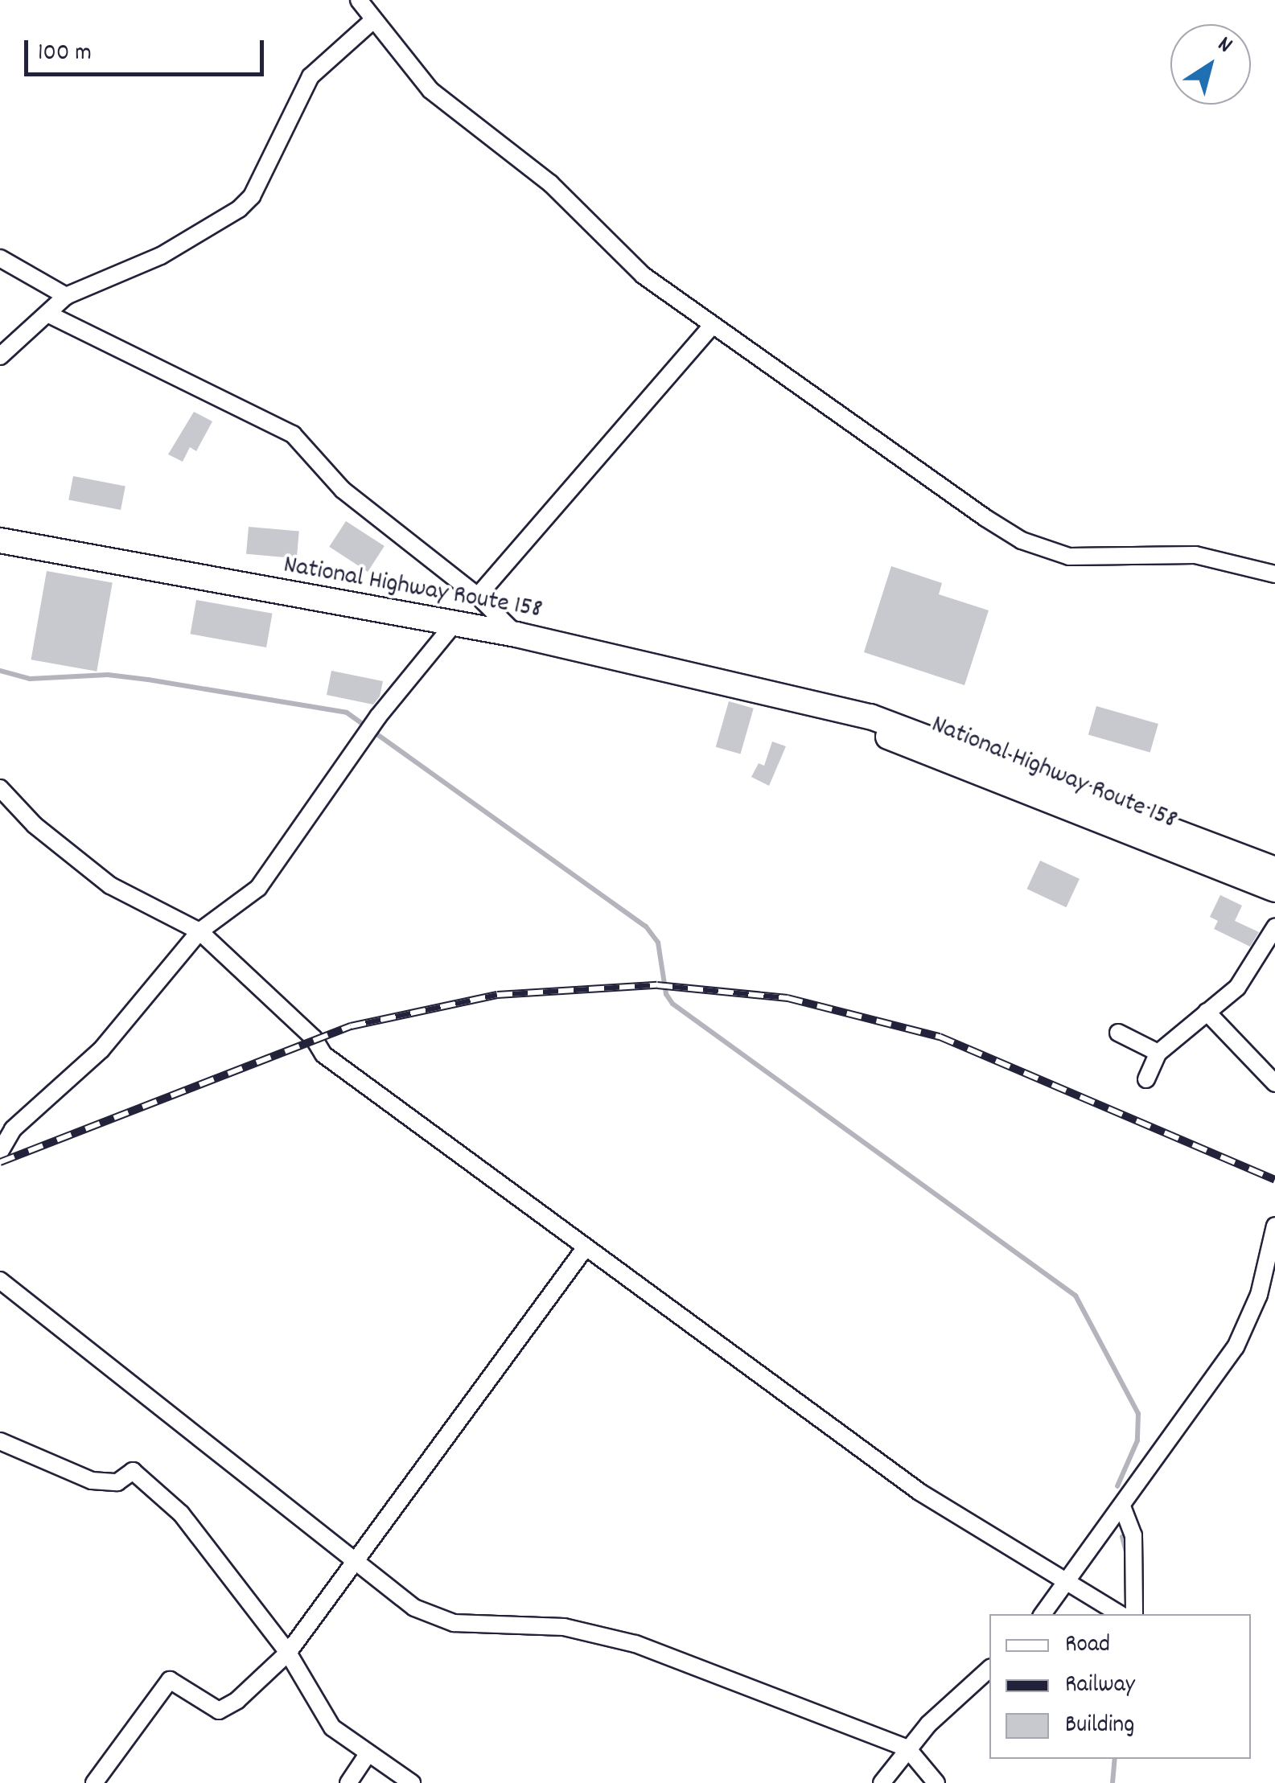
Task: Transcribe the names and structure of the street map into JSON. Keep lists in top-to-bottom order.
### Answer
{
  "streets": {
    "highway": ["National Highway Route 158"]
  },
  "legend": ["Road", "Railway", "Building"],
  "scale_bar": "100 m",
  "north": "top right"
}
